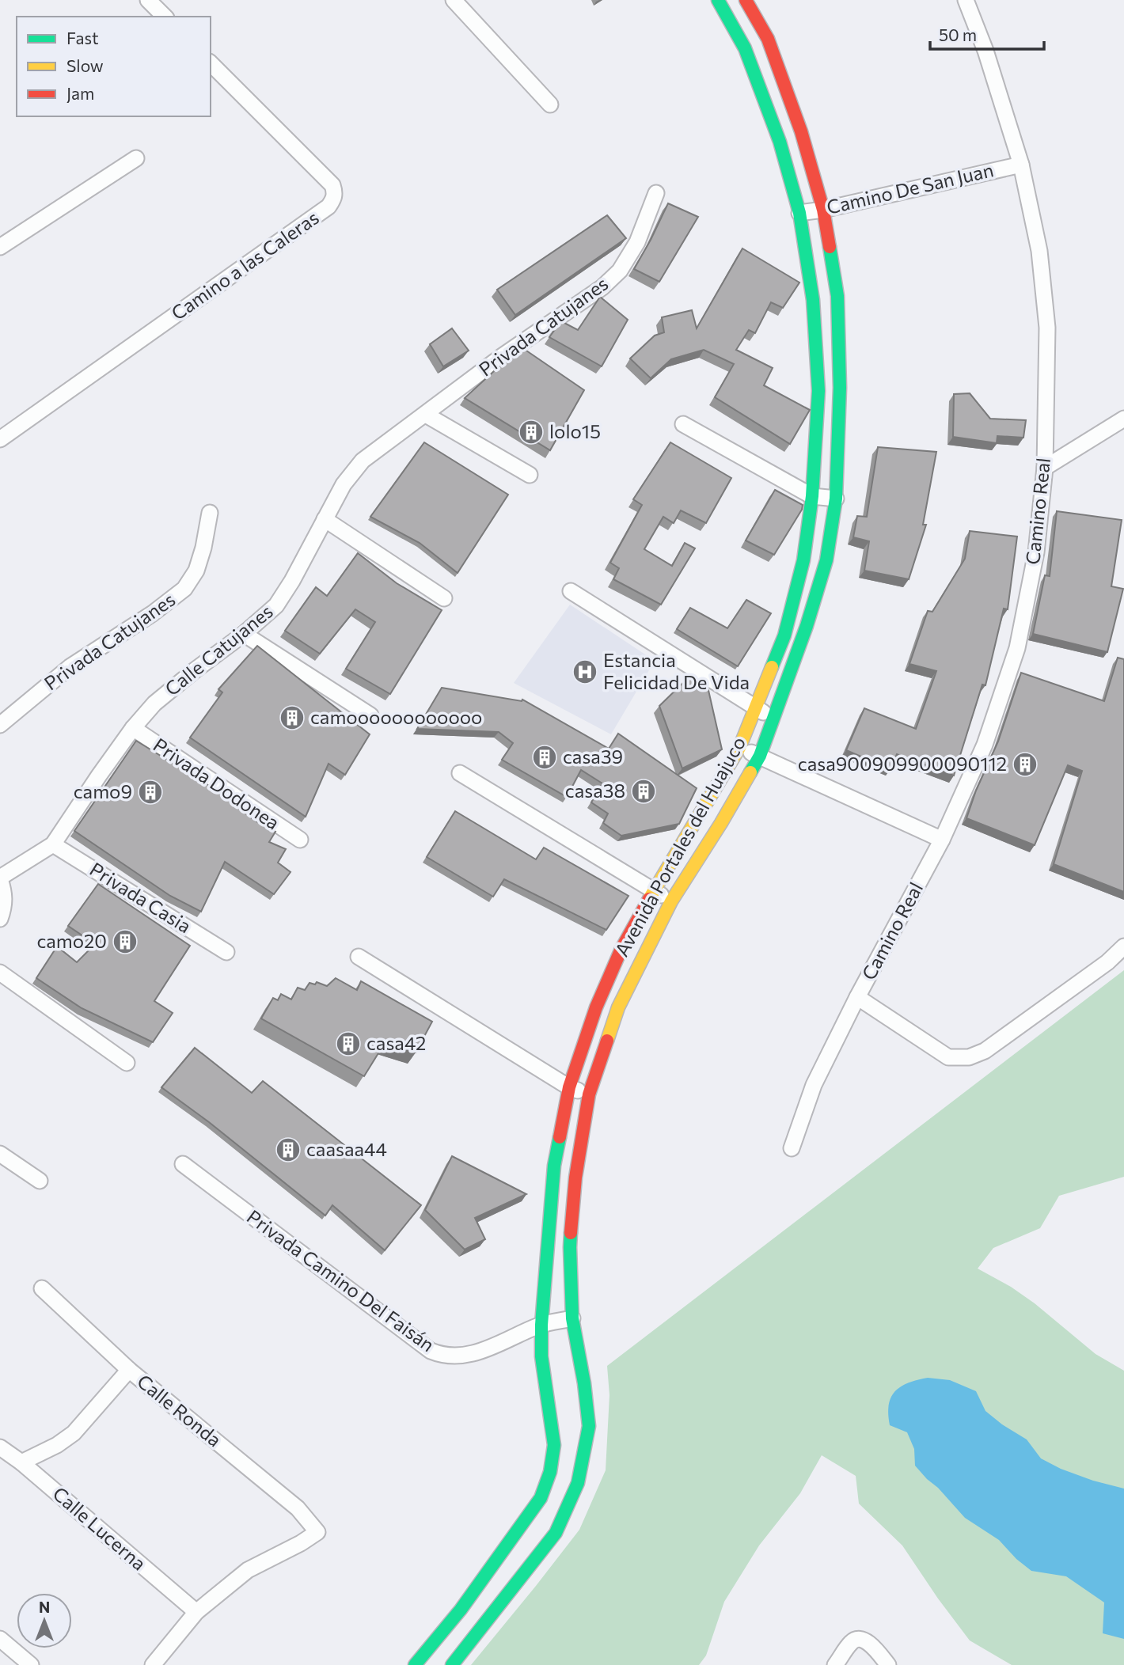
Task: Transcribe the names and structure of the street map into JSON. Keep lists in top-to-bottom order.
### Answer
{
  "streets": {
    "street": [
      "Camino De San Juan",
      "Camino a las Caleras",
      "Privada Catujanes",
      "Camino Real",
      "Calle Catujanes",
      "Privada Dodonea",
      "Avenida Portales del Huajuco",
      "Privada Casia",
      "Privada Camino Del Faisán",
      "Calle Ronda",
      "Calle Lucerna"
    ]
  },
  "crossings": [
    ["Camino De San Juan", "Camino Real"],
    ["Camino De San Juan", "Avenida Portales del Huajuco"],
    ["Privada Catujanes", "Calle Catujanes"],
    ["Calle Catujanes", "Privada Dodonea"],
    ["Calle Catujanes", "Privada Casia"],
    ["Avenida Portales del Huajuco", "Privada Camino Del Faisán"],
    ["Calle Ronda", "Calle Lucerna"]
  ],
  "places": {
    "building": [
      "lolo15",
      "camoooooooooooo",
      "casa39",
      "casa900909900090112",
      "casa38",
      "camo9",
      "camo20",
      "casa42",
      "caasaa44"
    ],
    "hospital": ["Estancia Felicidad De Vida"]
  },
  "legend": ["Fast", "Slow", "Jam"],
  "scale_bar": "50 m",
  "north": "top"
}
